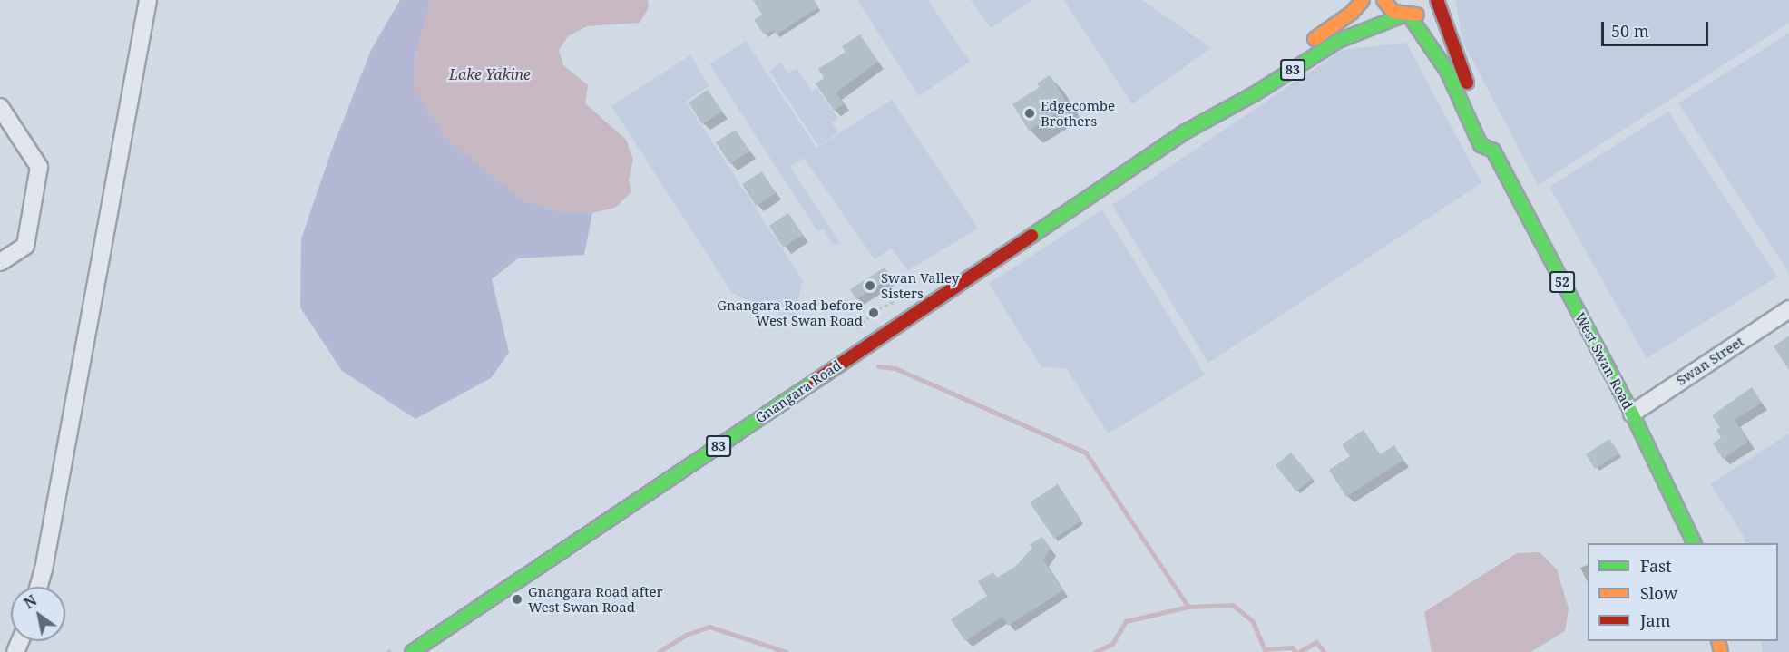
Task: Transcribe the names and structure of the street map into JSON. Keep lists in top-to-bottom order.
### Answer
{
  "streets": {
    "main road": [
      "83",
      "52",
      "West Swan Road",
      "Gnangara Road"
    ],
    "street": ["Swan Street"]
  },
  "crossings": [
    ["52", "West Swan Road"],
    ["52", "Gnangara Road"],
    ["West Swan Road", "Swan Street"],
    ["West Swan Road", "Gnangara Road"]
  ],
  "water": ["Lake Yakine"],
  "places": [
    "Edgecombe Brothers",
    "Swan Valley Sisters",
    "Gnangara Road before West Swan Road",
    "Gnangara Road after West Swan Road"
  ],
  "legend": ["Fast", "Slow", "Jam"],
  "scale_bar": "50 m",
  "north": "top left"
}
